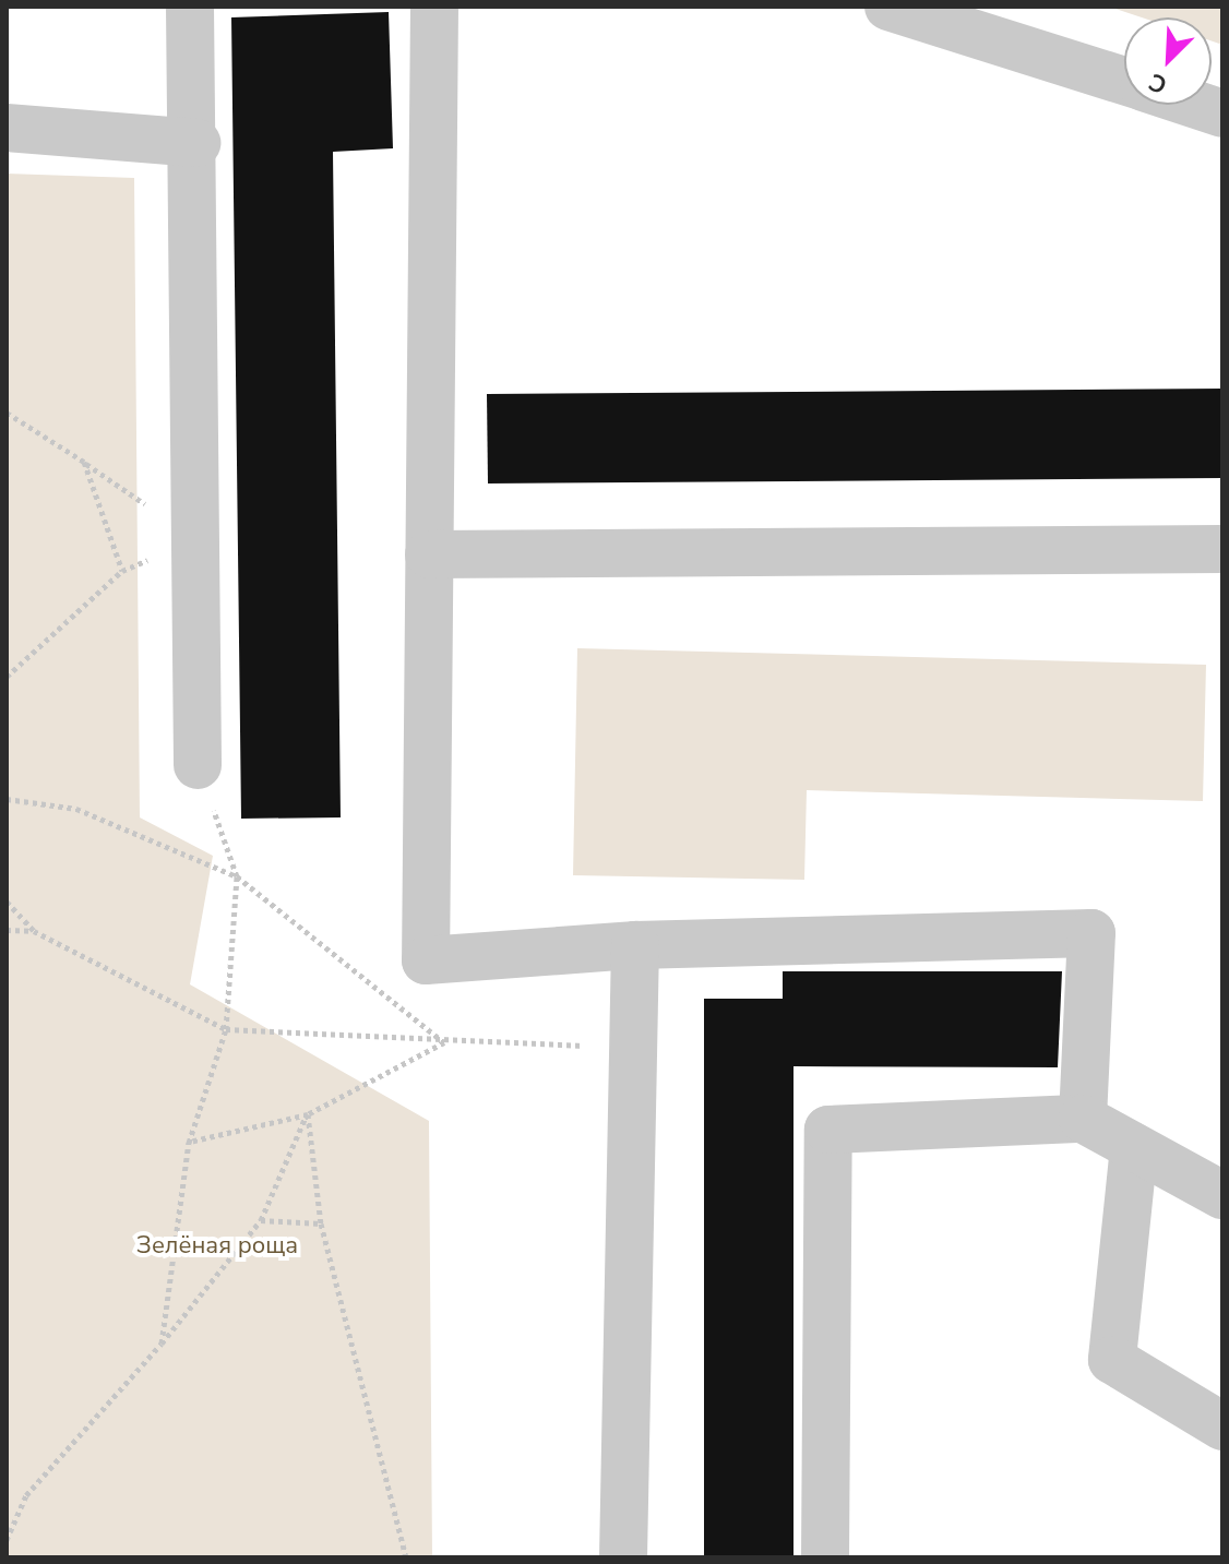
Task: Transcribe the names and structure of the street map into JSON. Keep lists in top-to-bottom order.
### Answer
{
  "parks": ["Зелёная роща"],
  "north": "bottom left"
}
